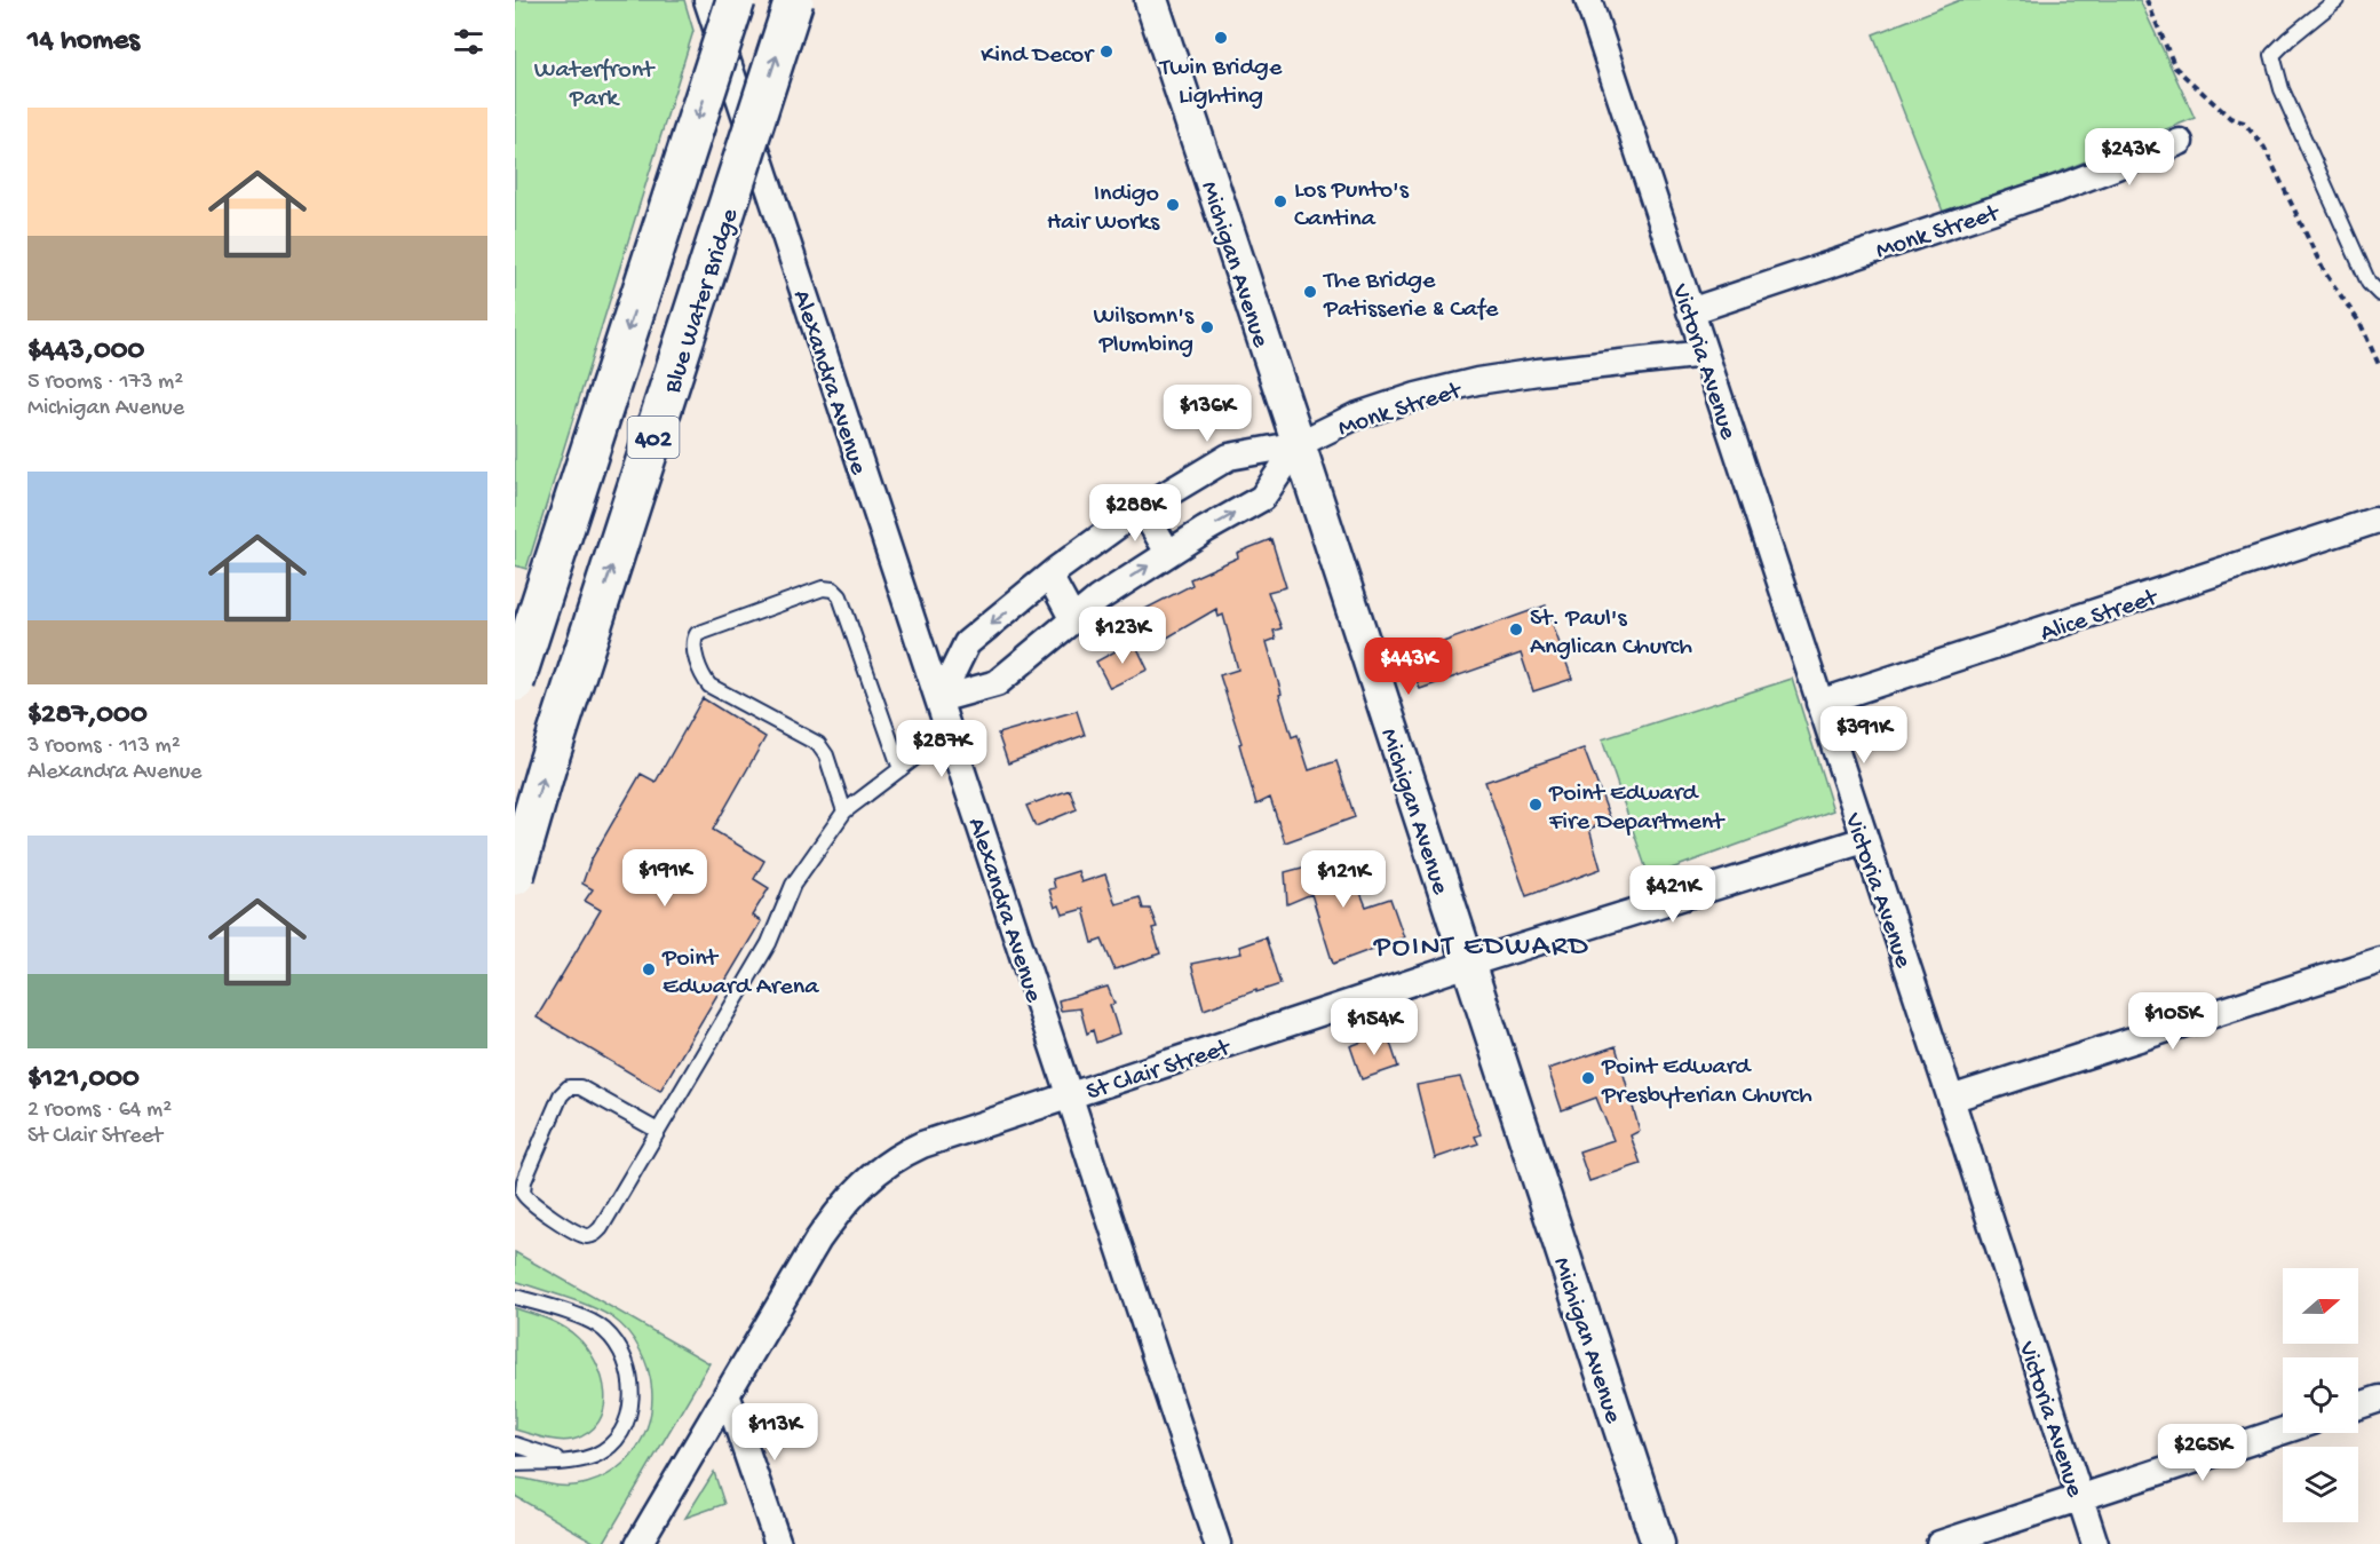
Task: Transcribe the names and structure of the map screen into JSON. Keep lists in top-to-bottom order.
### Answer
{
  "streets": {
    "highway": ["Blue Water Bridge", "402"],
    "street": [
      "Monk Street",
      "Michigan Avenue",
      "Victoria Avenue",
      "Alexandra Avenue",
      "Alice Street",
      "St Clair Street"
    ]
  },
  "crossings": [
    ["Monk Street", "Michigan Avenue"],
    ["Monk Street", "Victoria Avenue"],
    ["Monk Street", "Alexandra Avenue"],
    ["Michigan Avenue", "St Clair Street"],
    ["Victoria Avenue", "Alice Street"],
    ["Victoria Avenue", "St Clair Street"],
    ["Alexandra Avenue", "St Clair Street"]
  ],
  "districts": ["POINT EDWARD"],
  "parks": ["Waterfront Park"],
  "places": [
    "Twin Bridge Lighting",
    "Kind Decor",
    "Los Punto's Cantina",
    "Indigo Hair Works",
    "The Bridge Patisserie & Cafe",
    "Wilsomn's Plumbing",
    "St. Paul's Anglican Church",
    "Point Edward Fire Department",
    "Point Edward Arena",
    "Point Edward Presbyterian Church"
  ],
  "north": "right",
  "page": {
    "heading": "14 homes",
    "list": [
      {
        "name": "$443,000",
        "note": "5 rooms · 173 m² · Michigan Avenue"
      },
      {
        "name": "$287,000",
        "note": "3 rooms · 113 m² · Alexandra Avenue"
      },
      {
        "name": "$121,000",
        "note": "2 rooms · 64 m² · St Clair Street"
      }
    ],
    "price": [
      "$243K",
      "$136K",
      "$288K",
      "$123K",
      "$443K",
      "$391K",
      "$287K",
      "$191K",
      "$121K",
      "$421K",
      "$105K",
      "$154K",
      "$113K",
      "$265K"
    ]
  }
}
